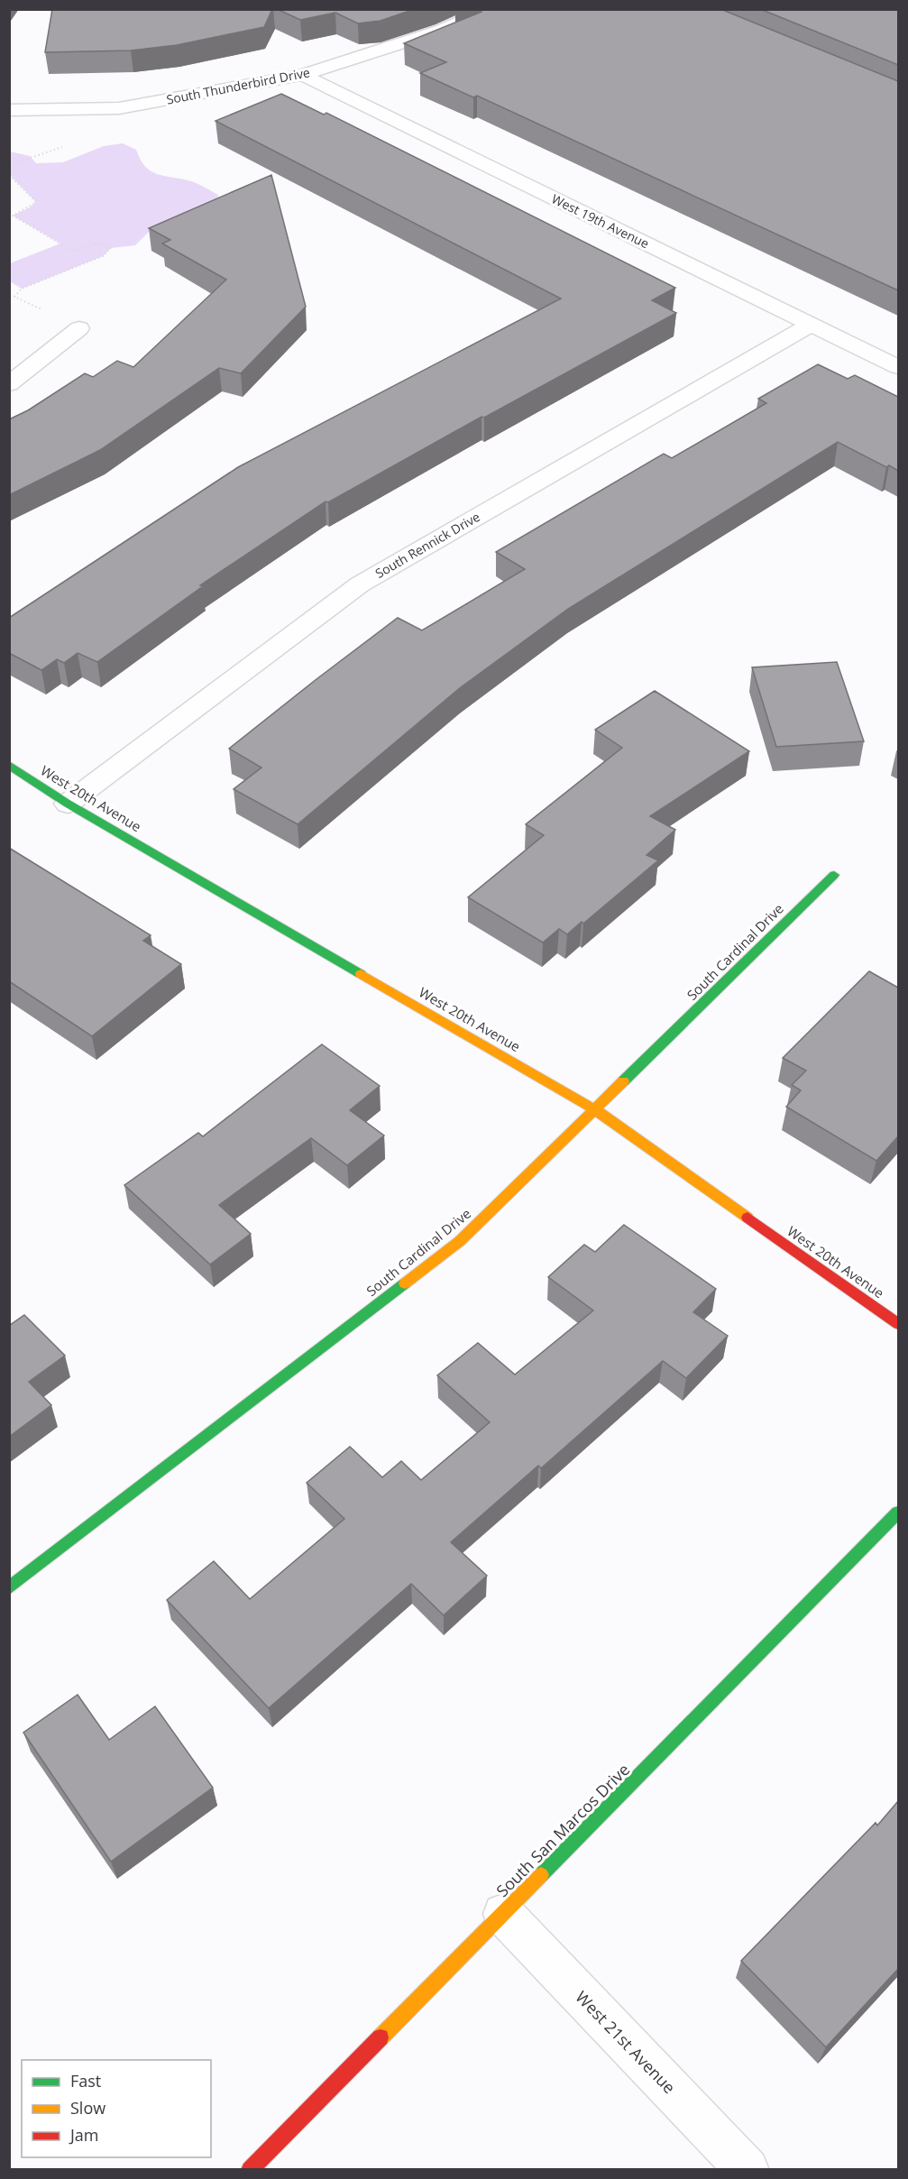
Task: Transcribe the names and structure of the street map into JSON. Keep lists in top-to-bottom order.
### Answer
{
  "streets": {
    "street": [
      "South Thunderbird Drive",
      "West 19th Avenue",
      "South Rennick Drive",
      "West 20th Avenue",
      "South Cardinal Drive",
      "South San Marcos Drive",
      "West 21st Avenue"
    ]
  },
  "crossings": [
    ["South Thunderbird Drive", "West 19th Avenue"],
    ["West 19th Avenue", "South Rennick Drive"],
    ["South Rennick Drive", "West 20th Avenue"],
    ["West 20th Avenue", "South Cardinal Drive"],
    ["South San Marcos Drive", "West 21st Avenue"]
  ],
  "legend": ["Fast", "Slow", "Jam"]
}
